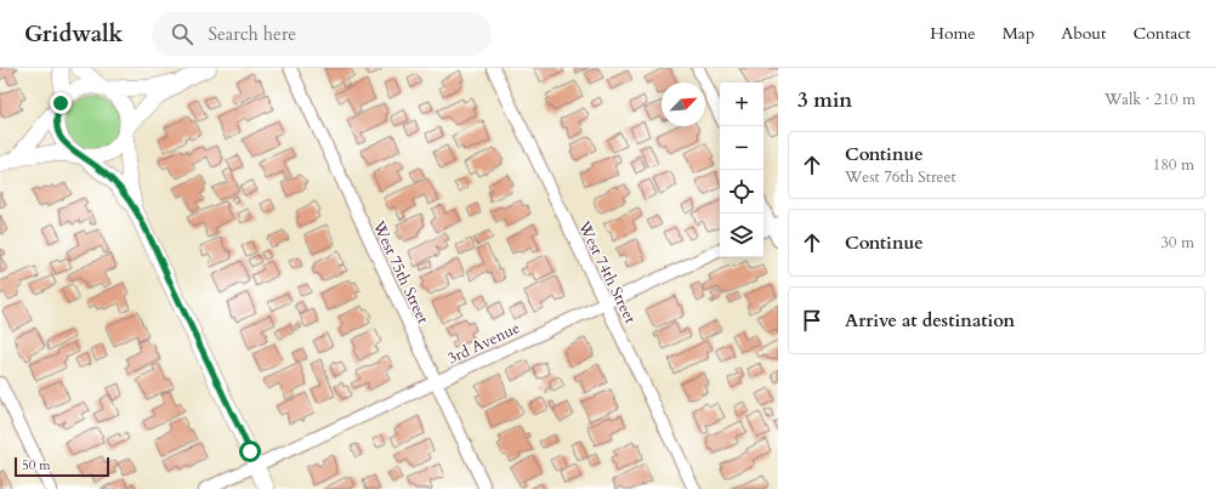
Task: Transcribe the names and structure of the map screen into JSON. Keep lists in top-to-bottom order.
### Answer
{
  "streets": {
    "street": ["West 75th Street", "West 74th Street", "3rd Avenue"]
  },
  "crossings": [
    ["West 75th Street", "3rd Avenue"],
    ["West 74th Street", "3rd Avenue"]
  ],
  "scale_bar": "50 m",
  "north": "top right",
  "page": {
    "header": "Gridwalk",
    "search": "Search here",
    "nav": [
      "Home",
      "Map",
      "About",
      "Contact"
    ],
    "heading": ["3 min", "Walk · 210 m"],
    "map_buttons": ["+", "−"],
    "list": [
      ["Continue", "West 76th Street", "180 m"],
      ["Continue", "30 m"],
      "Arrive at destination"
    ],
    "scale": "50 m"
  }
}
